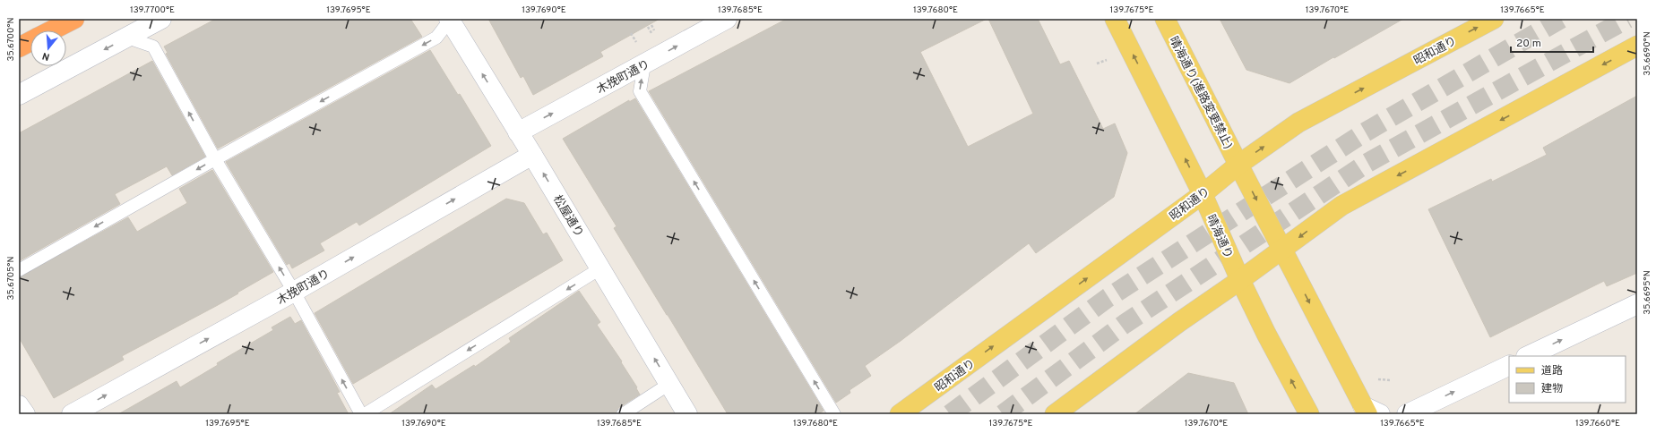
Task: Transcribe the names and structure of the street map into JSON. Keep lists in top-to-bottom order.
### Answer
{
  "streets": {
    "main road": ["昭和通り", "晴海通り(進路変更禁止)", "晴海通り"],
    "street": ["木挽町通り", "松屋通り"]
  },
  "crossings": [
    ["昭和通り", "晴海通り(進路変更禁止)"],
    ["昭和通り", "晴海通り"],
    ["木挽町通り", "松屋通り"]
  ],
  "one_way": ["木挽町通り", "松屋通り"],
  "legend": ["道路", "建物"],
  "scale_bar": "20 m",
  "north": "bottom",
  "coordinates": [
    "139.7700°E",
    "139.7695°E",
    "139.7690°E",
    "139.7685°E",
    "139.7680°E",
    "139.7675°E",
    "139.7670°E",
    "139.7665°E",
    "35.6700°N",
    "35.6690°N",
    "35.6705°N",
    "35.6695°N",
    "139.7660°E"
  ]
}
